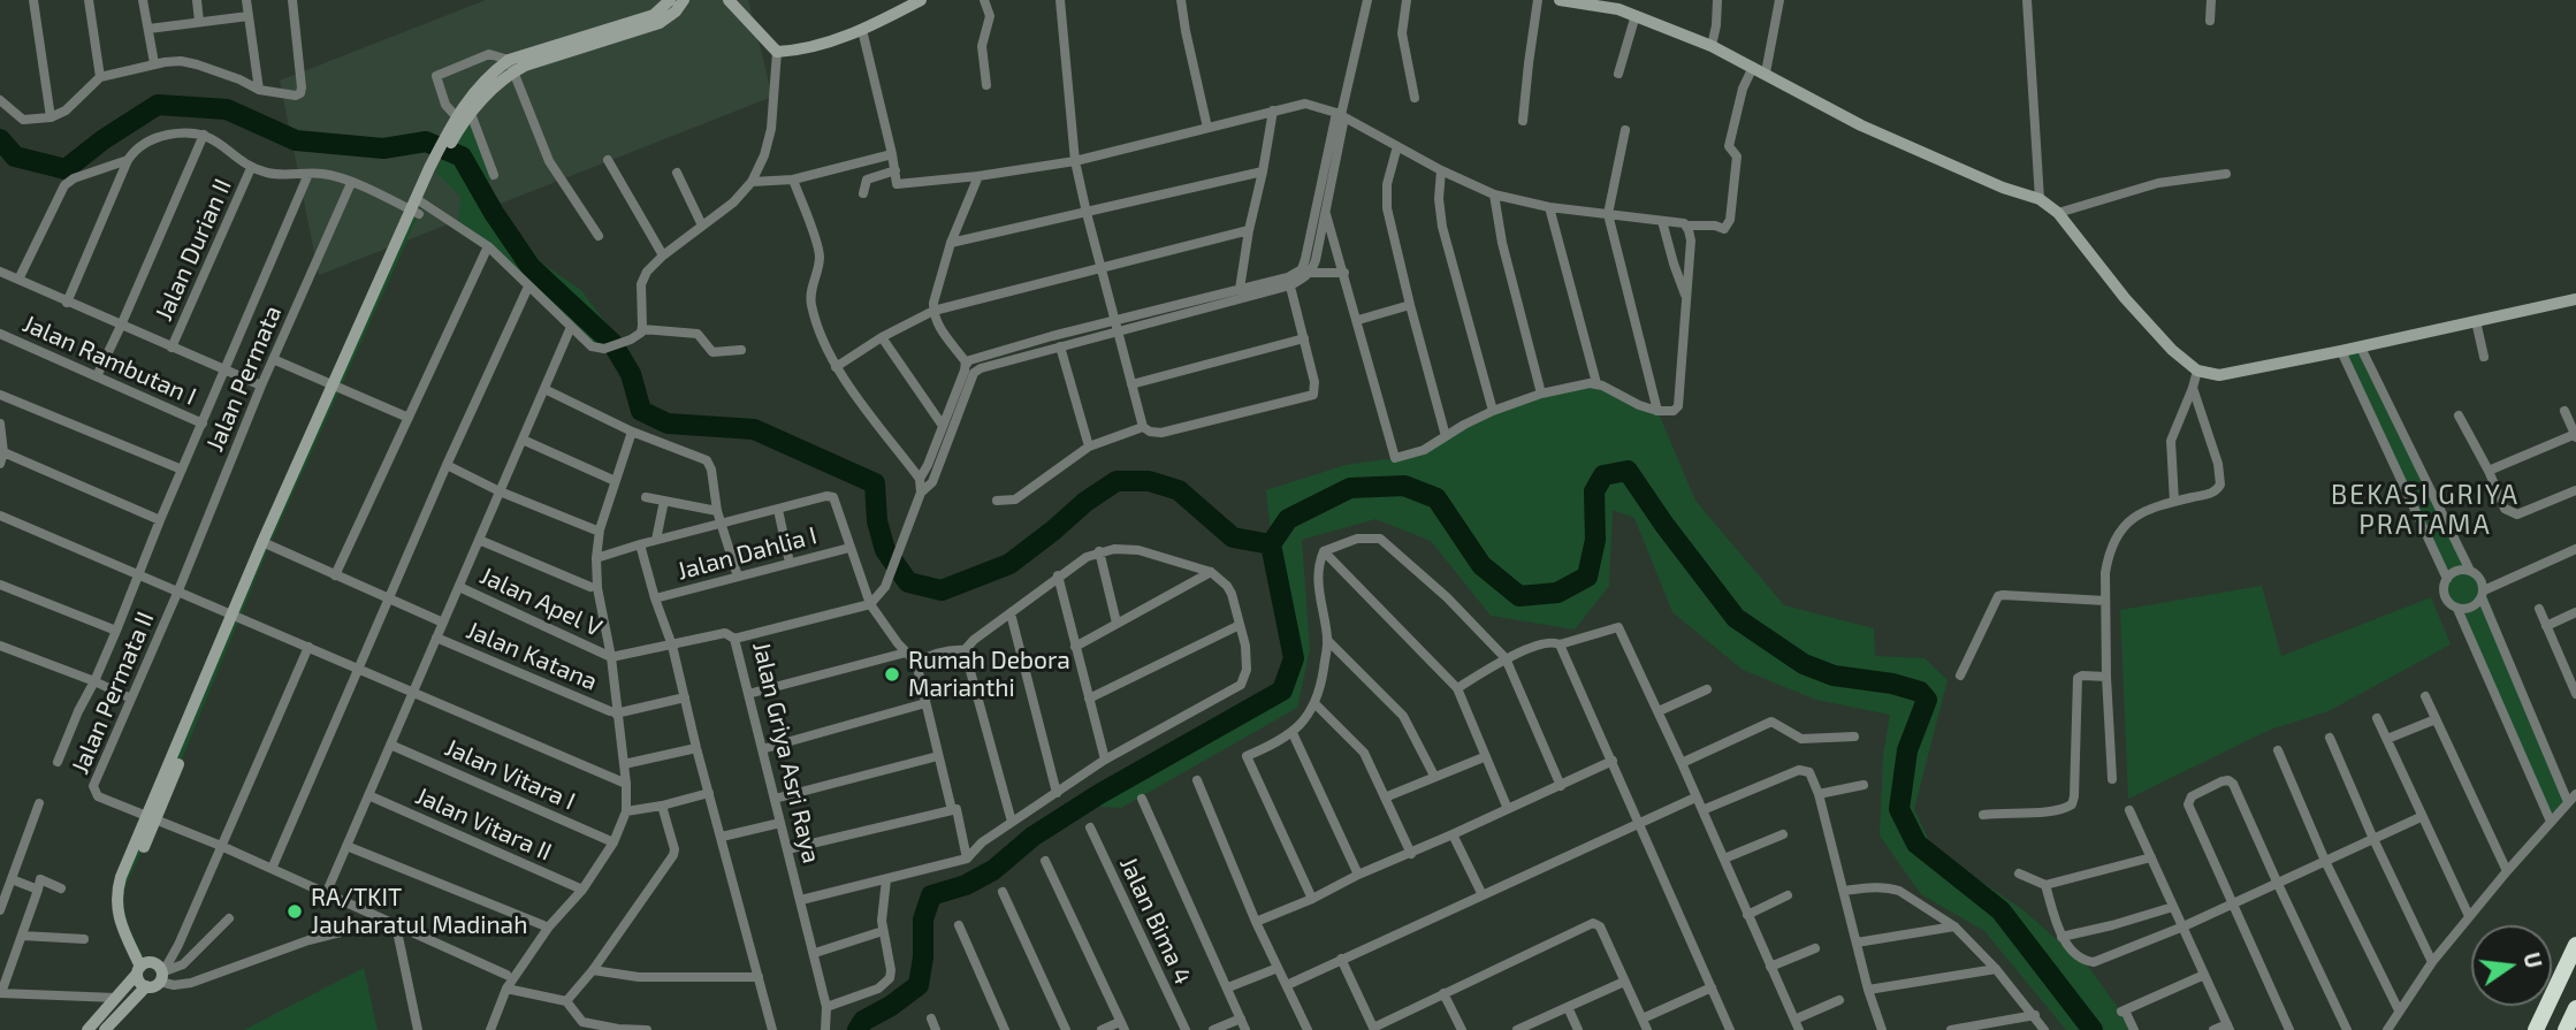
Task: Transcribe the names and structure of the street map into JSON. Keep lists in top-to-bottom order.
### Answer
{
  "streets": {
    "street": [
      "Jalan Durian II",
      "Jalan Rambutan I",
      "Jalan Permata",
      "Jalan Dahlia I",
      "Jalan Apel V",
      "Jalan Katana",
      "Jalan Permata II",
      "Jalan Griya Asri Raya",
      "Jalan Vitara I",
      "Jalan Vitara II",
      "Jalan Bima 4"
    ]
  },
  "crossings": [
    ["Jalan Permata", "Jalan Permata II"]
  ],
  "districts": ["BEKASI GRIYA PRATAMA"],
  "places": ["Rumah Debora Marianthi", "RA/TKIT Jauharatul Madinah"],
  "north": "right"
}
